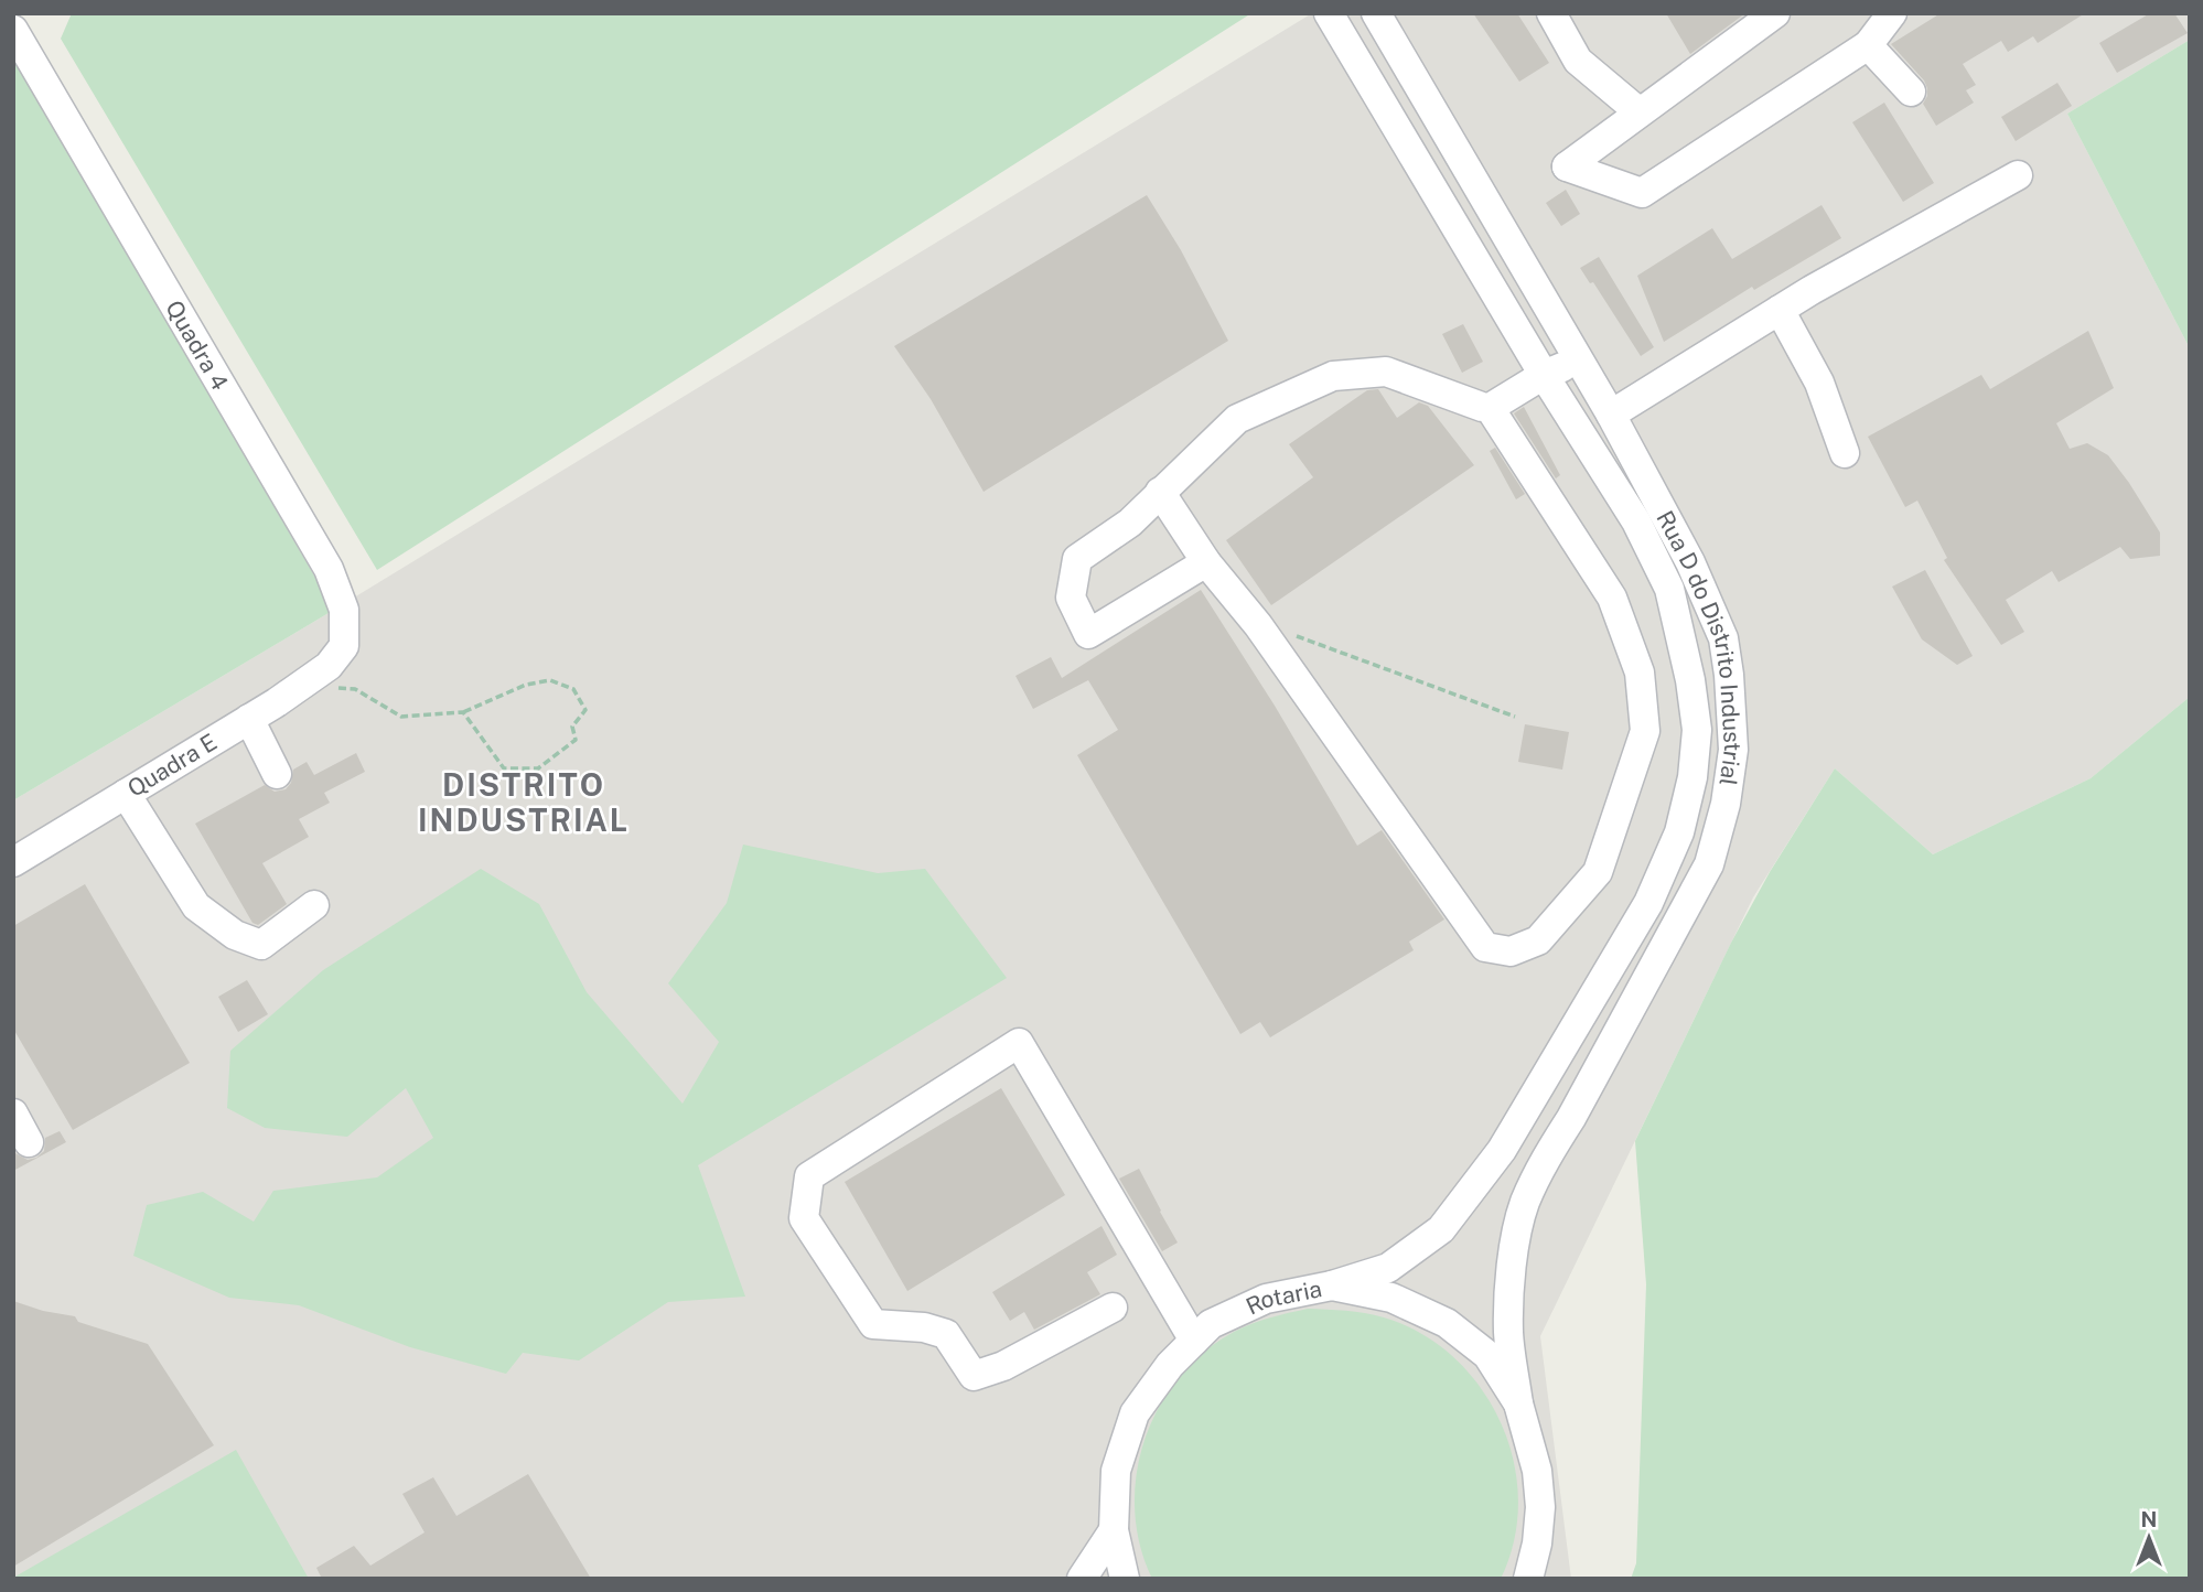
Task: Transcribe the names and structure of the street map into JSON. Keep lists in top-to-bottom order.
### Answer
{
  "streets": {
    "street": [
      "Quadra 4",
      "Rua D do Distrito Industrial",
      "Quadra E",
      "Rotaria"
    ]
  },
  "crossings": [
    ["Quadra 4", "Quadra E"],
    ["Rua D do Distrito Industrial", "Rotaria"]
  ],
  "districts": ["DISTRITO INDUSTRIAL"],
  "north": "top"
}
